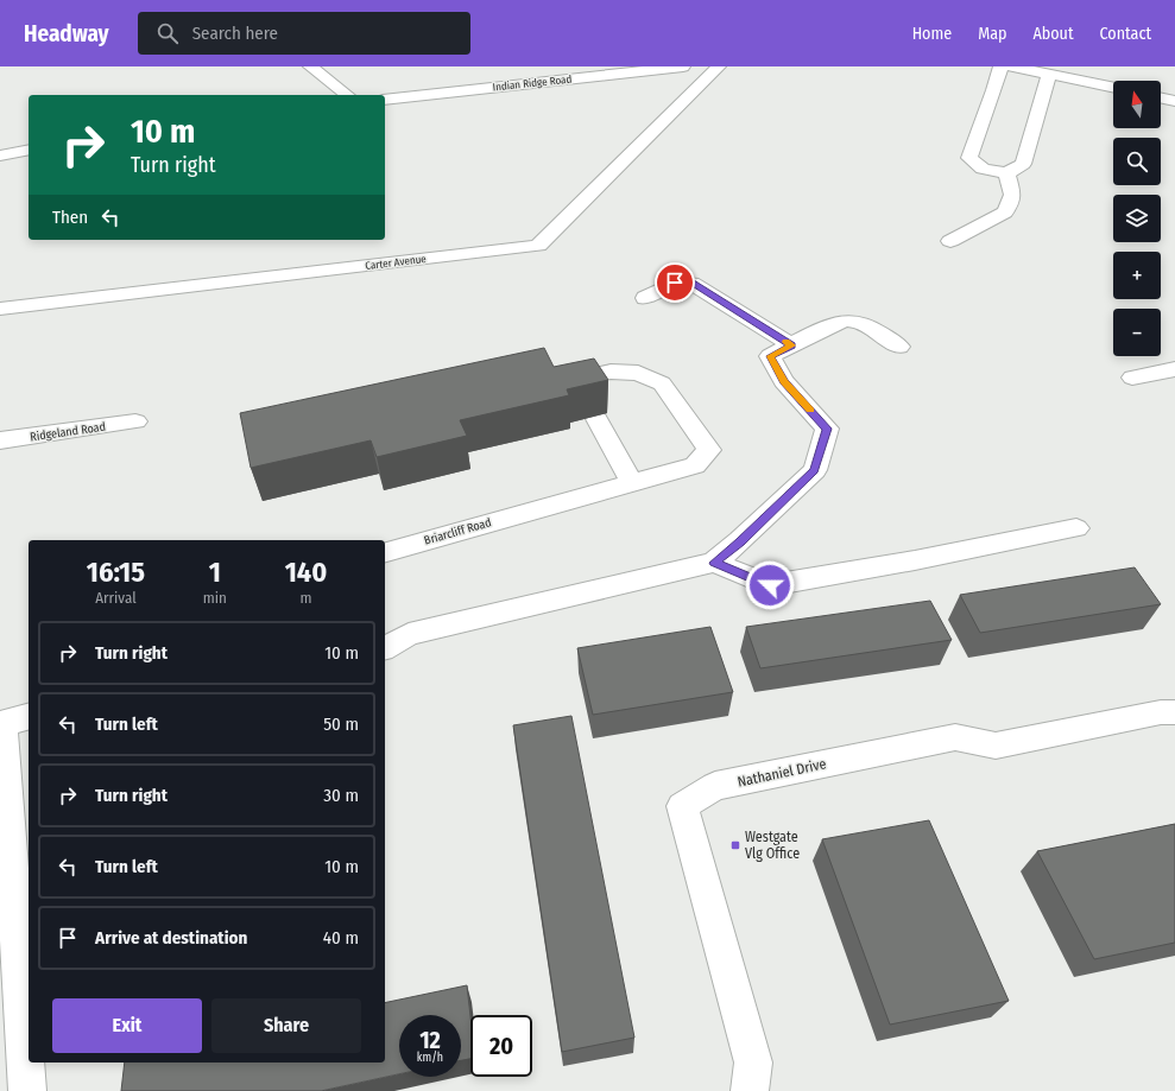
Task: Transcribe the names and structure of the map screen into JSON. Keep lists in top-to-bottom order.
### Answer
{
  "streets": {
    "street": [
      "Indian Ridge Road",
      "Carter Avenue",
      "Ridgeland Road",
      "Briarcliff Road",
      "Nathaniel Drive"
    ]
  },
  "places": {
    "transit": ["Westgate Vlg Office"]
  },
  "north": "top",
  "page": {
    "header": "Headway",
    "search": "Search here",
    "nav": [
      "Home",
      "Map",
      "About",
      "Contact"
    ],
    "map_buttons": ["+", "−"],
    "turn": ["10 m", "Turn right"],
    "then": "Then",
    "eta": [
      "16:15",
      "Arrival",
      "1",
      "min",
      "140",
      "m"
    ],
    "list": [
      {
        "name": "Turn right",
        "value": "10 m"
      },
      {
        "name": "Turn left",
        "value": "50 m"
      },
      {
        "name": "Turn right",
        "value": "30 m"
      },
      {
        "name": "Turn left",
        "value": "10 m"
      },
      {
        "name": "Arrive at destination",
        "value": "40 m"
      }
    ],
    "buttons": ["Exit", "Share"],
    "speed": "12 km/h",
    "limit": "20"
  }
}
